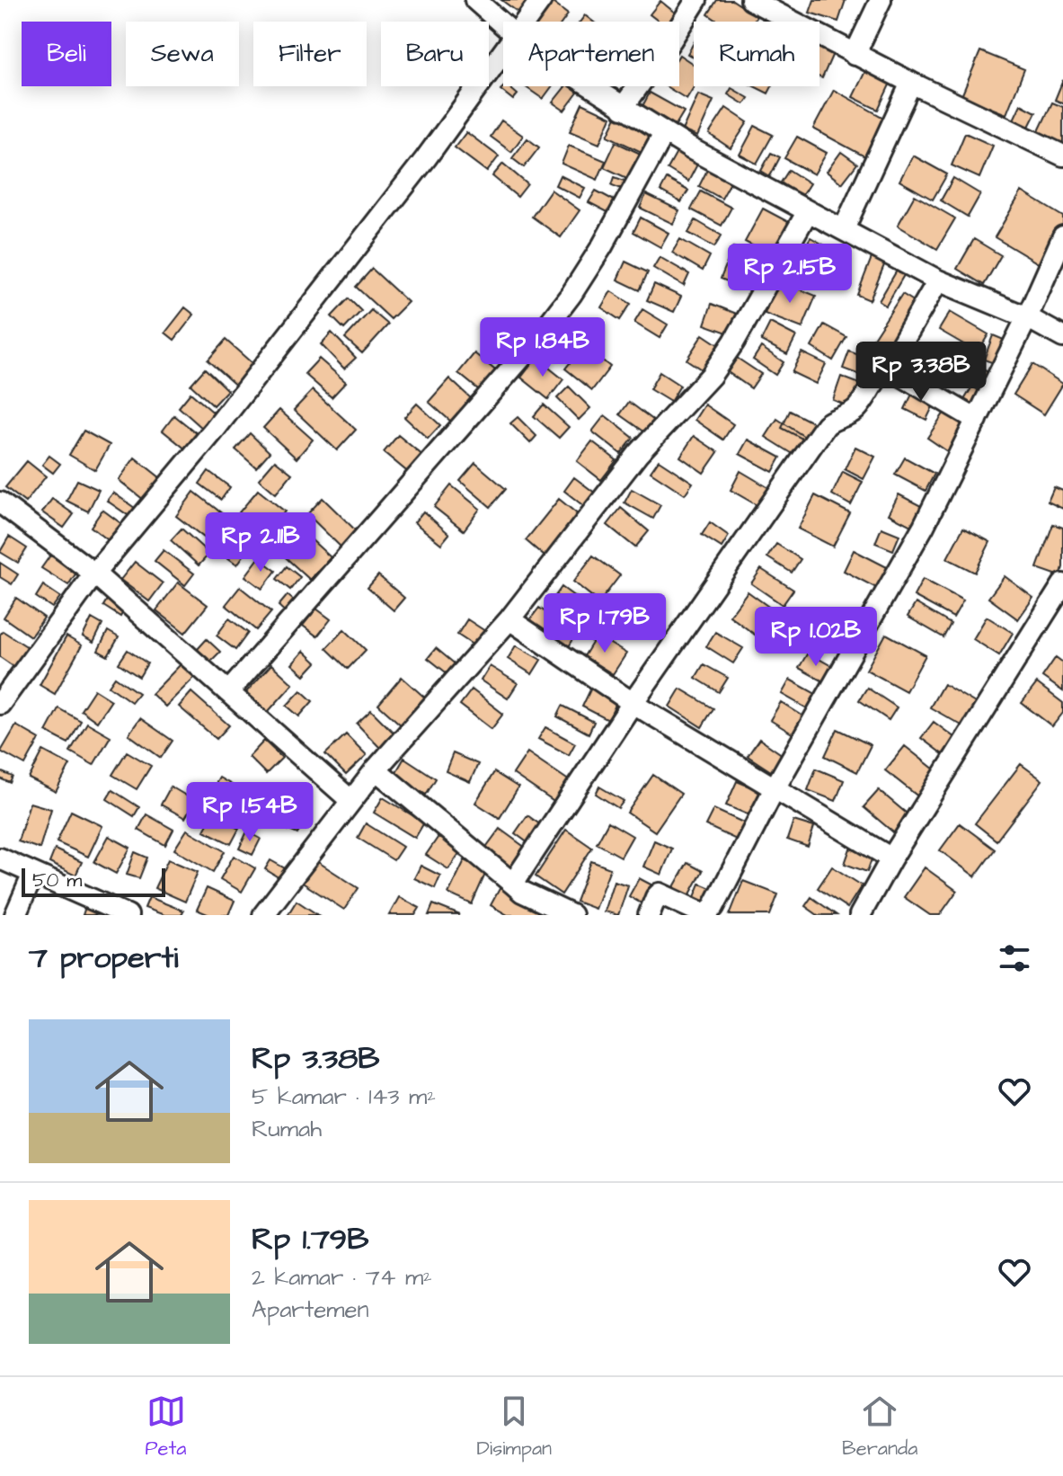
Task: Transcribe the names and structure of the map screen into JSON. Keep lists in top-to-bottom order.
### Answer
{
  "scale_bar": "50 m",
  "page": {
    "chip": [
      "Beli",
      "Sewa",
      "Filter",
      "Baru",
      "Apartemen",
      "Rumah"
    ],
    "price": [
      "Rp 2.15B",
      "Rp 1.84B",
      "Rp 3.38B",
      "Rp 2.11B",
      "Rp 1.79B",
      "Rp 1.02B",
      "Rp 1.54B"
    ],
    "scale": "50 m",
    "heading": "7 properti",
    "list": [
      {
        "name": "Rp 3.38B",
        "note": "5 kamar · 143 m² · Rumah"
      },
      {
        "name": "Rp 1.79B",
        "note": "2 kamar · 74 m² · Apartemen"
      }
    ],
    "tabs": ["Peta", "Disimpan", "Beranda"]
  }
}
